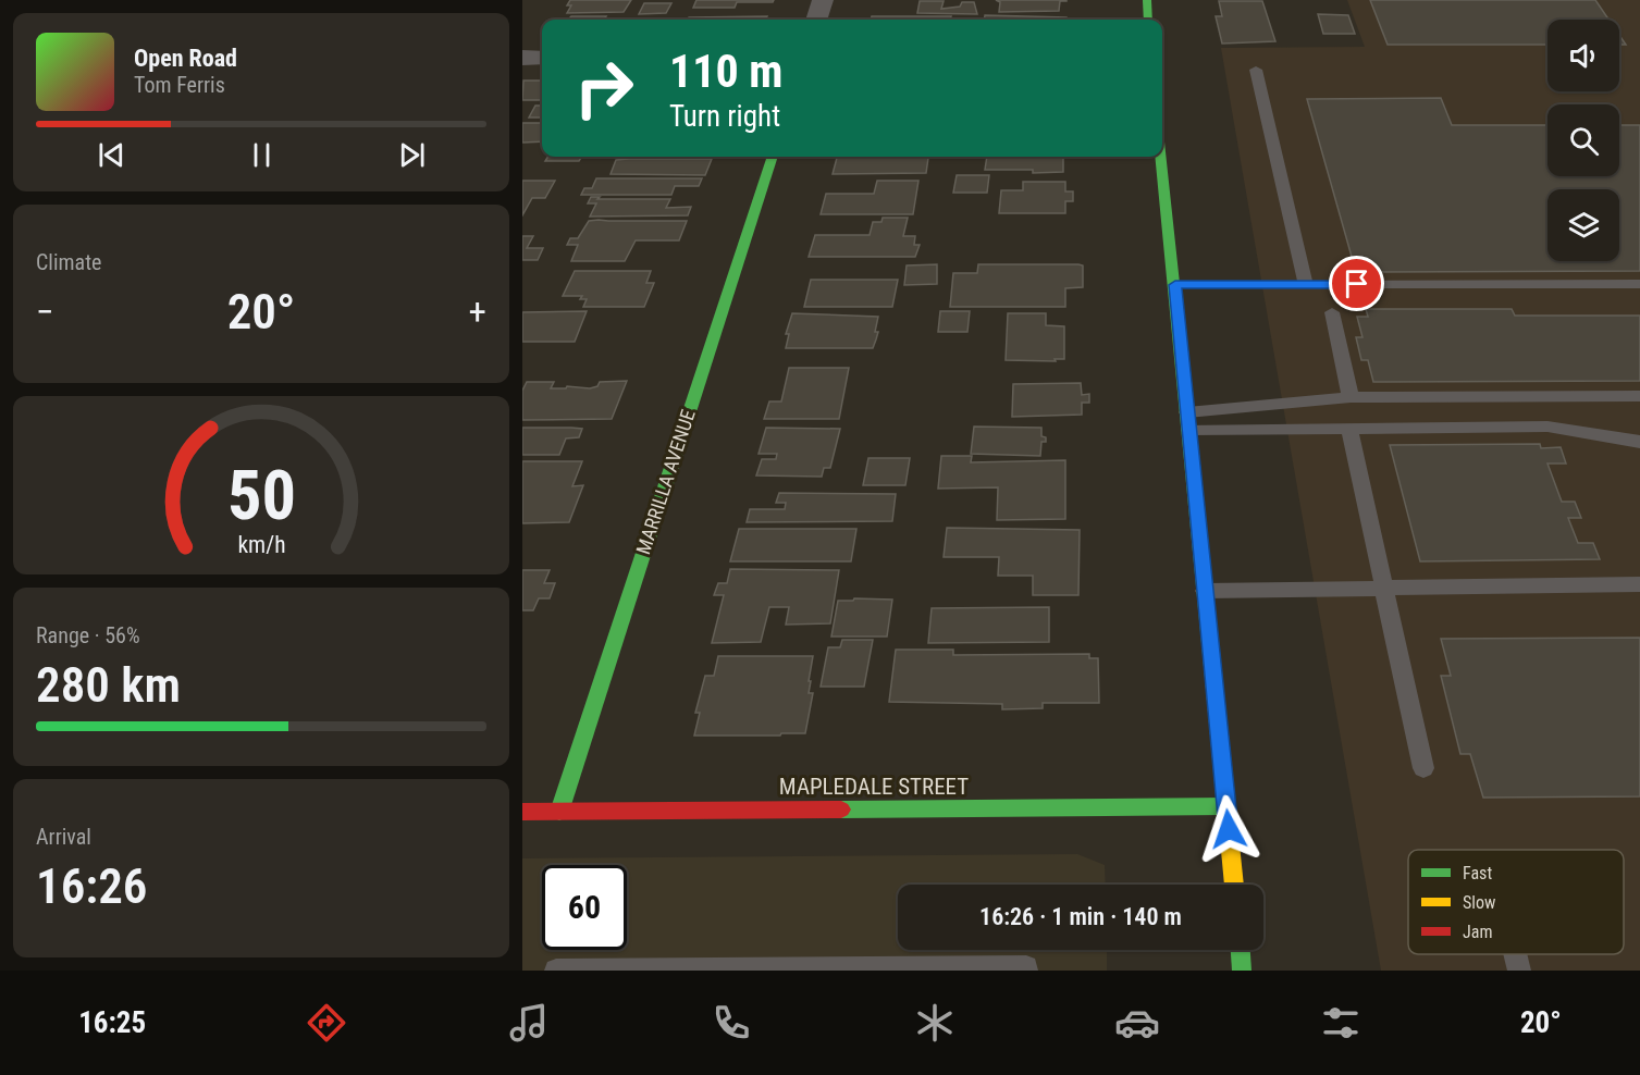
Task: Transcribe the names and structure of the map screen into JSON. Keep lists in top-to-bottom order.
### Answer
{
  "streets": {
    "street": ["MARRILLA AVENUE", "MAPLEDALE STREET"]
  },
  "crossings": [
    ["MARRILLA AVENUE", "MAPLEDALE STREET"]
  ],
  "legend": ["Fast", "Slow", "Jam"],
  "page": {
    "turn": ["110 m", "Turn right"],
    "song": ["Open Road", "Tom Ferris"],
    "tile": [
      "Climate",
      ["Range · 56%", "280 km"],
      ["Arrival", "16:26"]
    ],
    "heat": ["−", "20°", "+"],
    "limit": "60",
    "trip": "16:26 · 1 min · 140 m",
    "tabs": ["16:25", "20°"],
    "gauge": ["50", "km/h"]
  }
}
